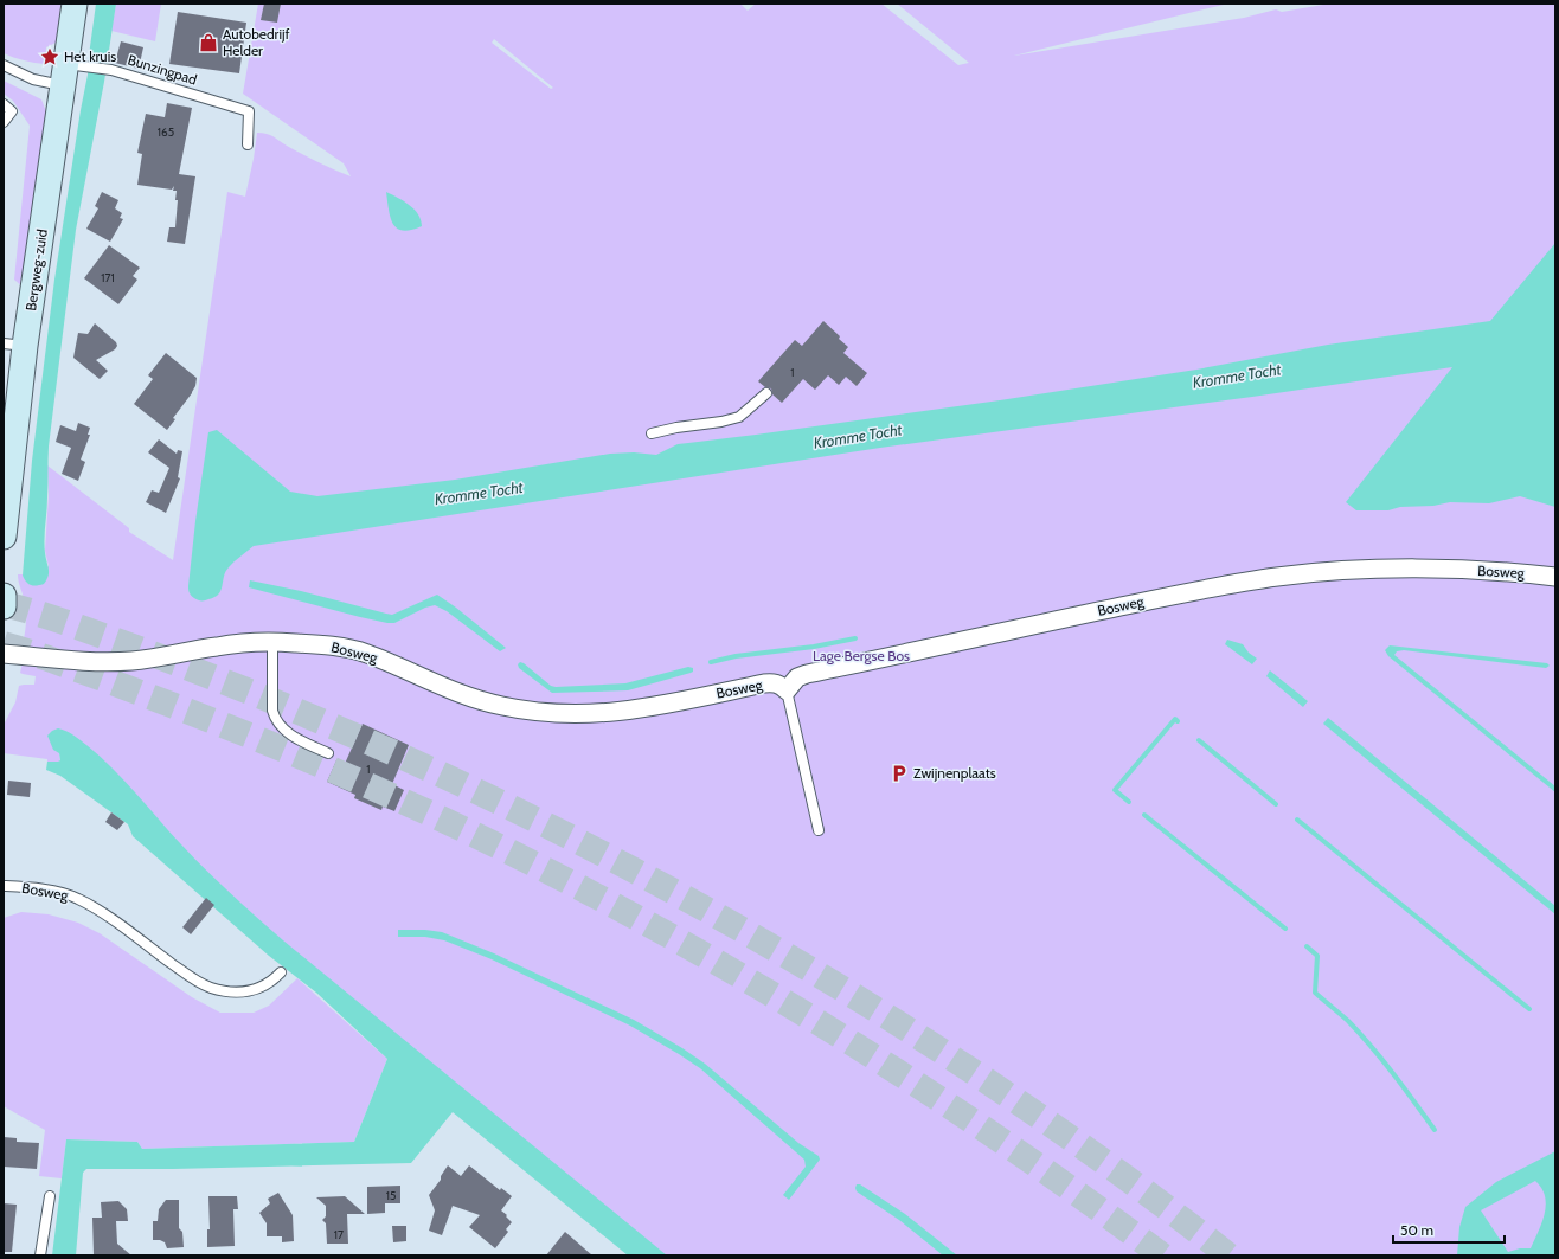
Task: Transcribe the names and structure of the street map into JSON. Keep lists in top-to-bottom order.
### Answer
{
  "streets": {
    "street": ["Bergweg-zuid", "Bosweg"],
    "lane": ["Bunzingpad"]
  },
  "crossings": [
    ["Bunzingpad", "Bergweg-zuid"]
  ],
  "water": ["Kromme Tocht"],
  "parks": ["Lage Bergse Bos"],
  "places": {
    "shop": ["Autobedrijf Helder"],
    "place": ["Het kruis"],
    "parking": ["Zwijnenplaats"]
  },
  "house_numbers": [
    "165",
    "171",
    "1",
    "1",
    "15",
    "17"
  ],
  "scale_bar": "50 m"
}
